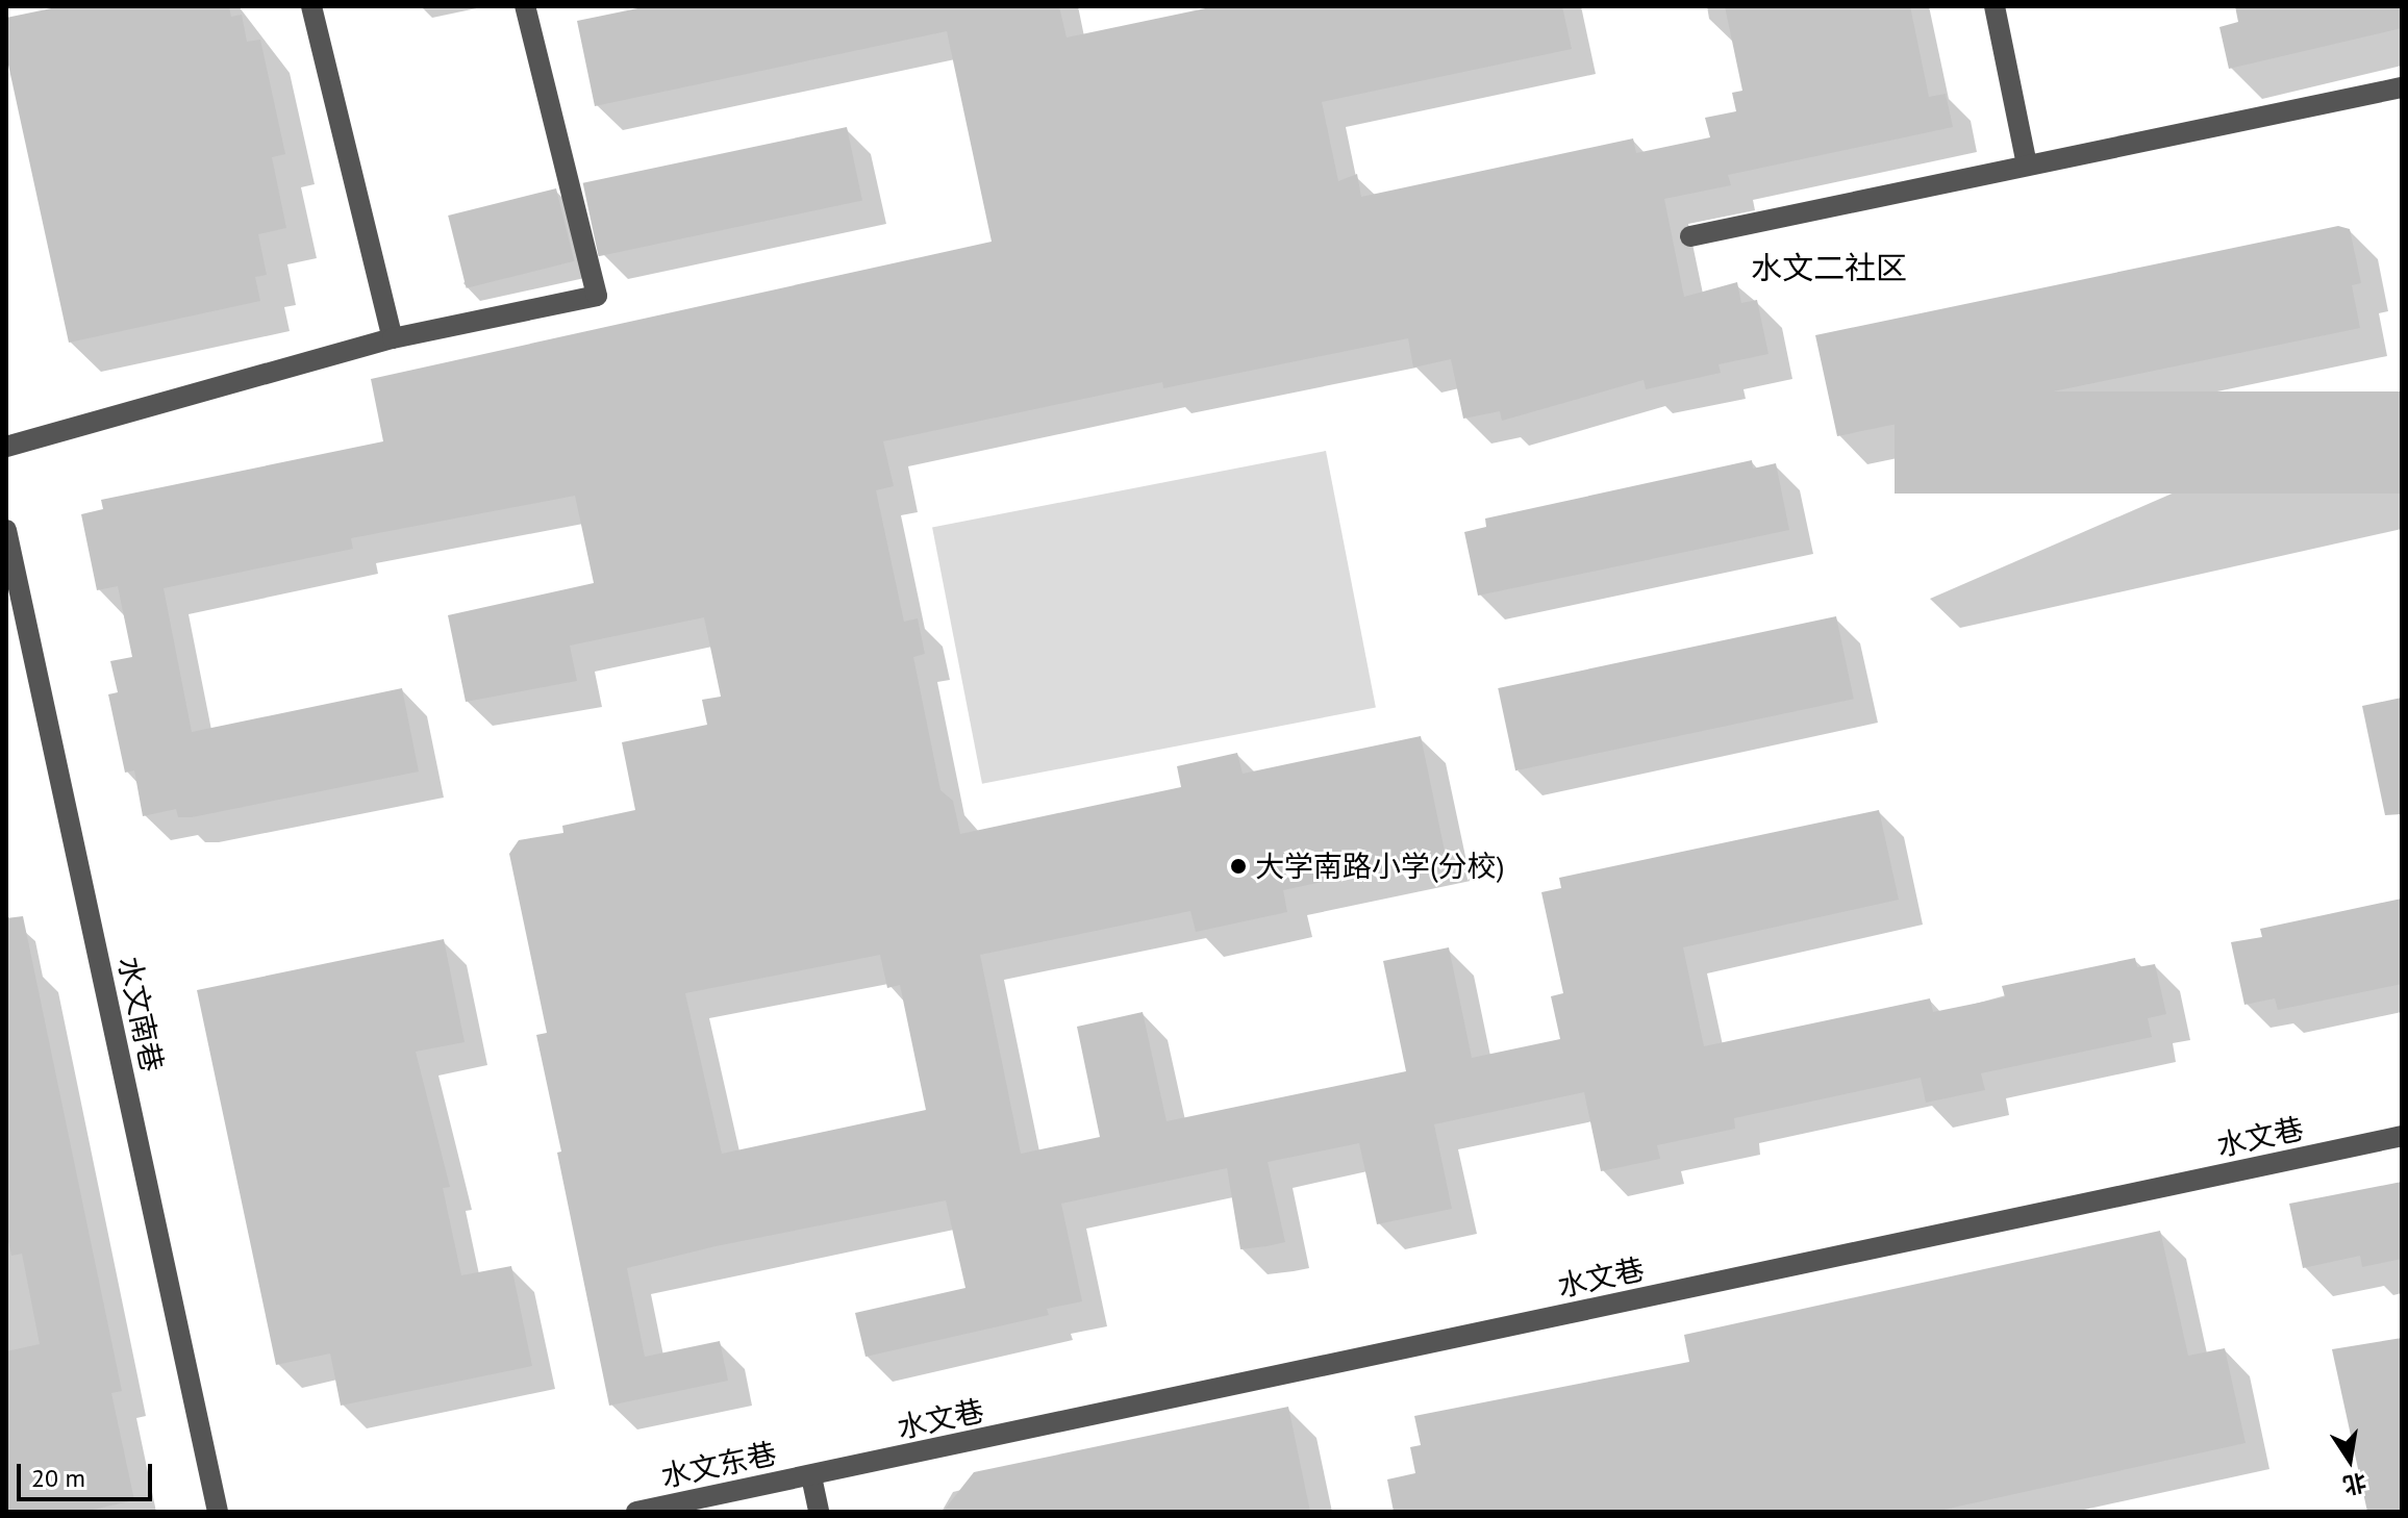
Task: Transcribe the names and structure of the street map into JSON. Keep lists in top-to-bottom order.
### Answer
{
  "streets": {
    "street": ["水文南巷", "水文巷", "水文东巷"]
  },
  "crossings": [
    ["水文巷", "水文东巷"]
  ],
  "districts": ["水文二社区"],
  "places": ["大学南路小学(分校)"],
  "scale_bar": "20 m",
  "north": "bottom"
}
